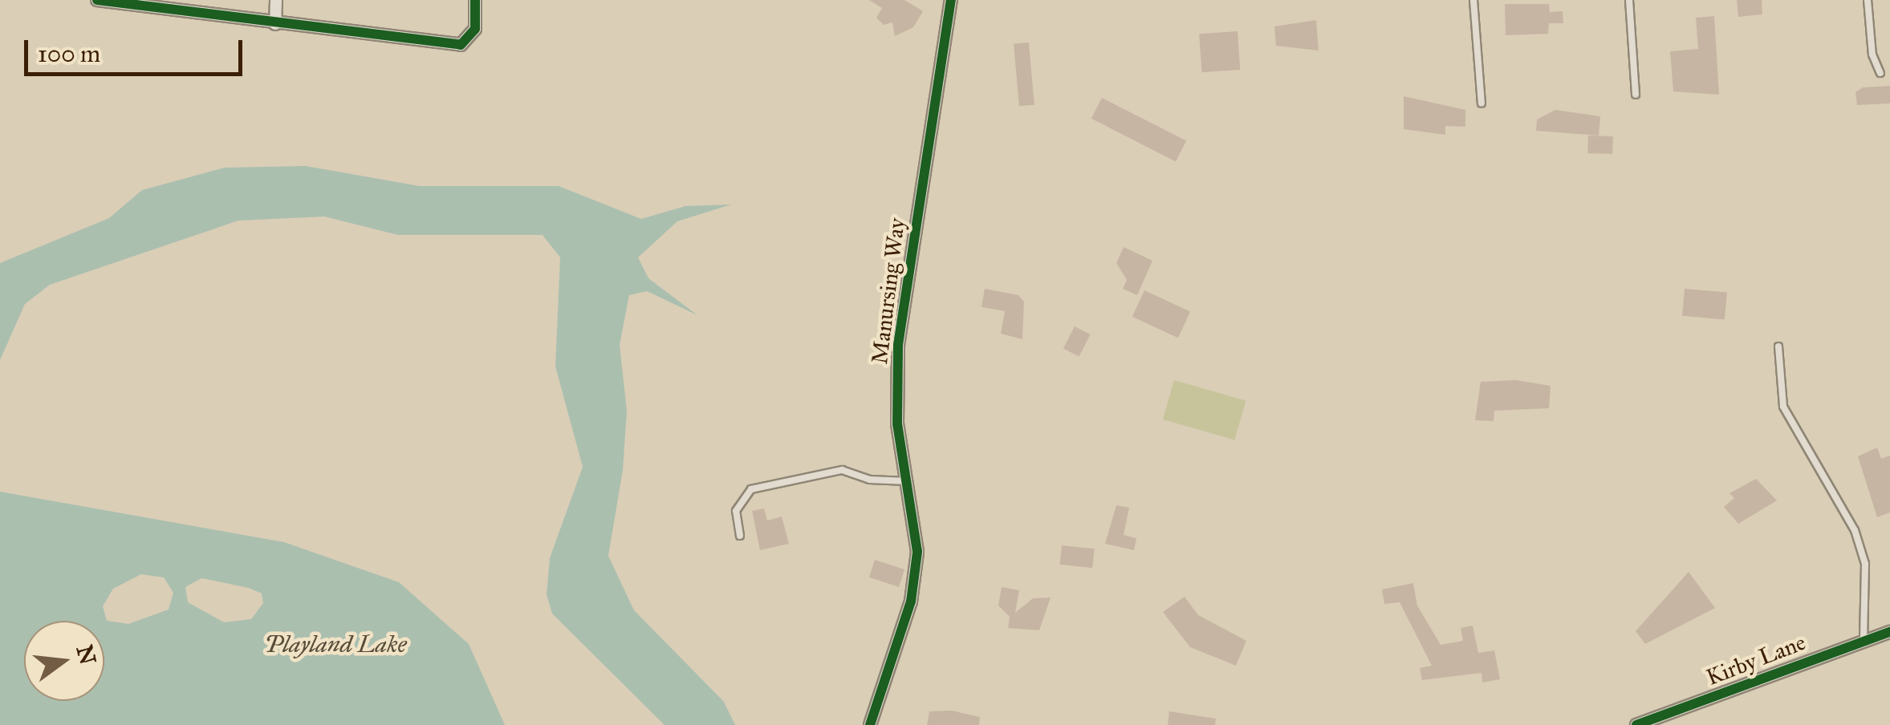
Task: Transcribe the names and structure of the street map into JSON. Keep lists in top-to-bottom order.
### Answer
{
  "streets": {
    "street": ["Manursing Way", "Kirby Lane"]
  },
  "water": ["Playland Lake"],
  "scale_bar": "100 m",
  "north": "right"
}
